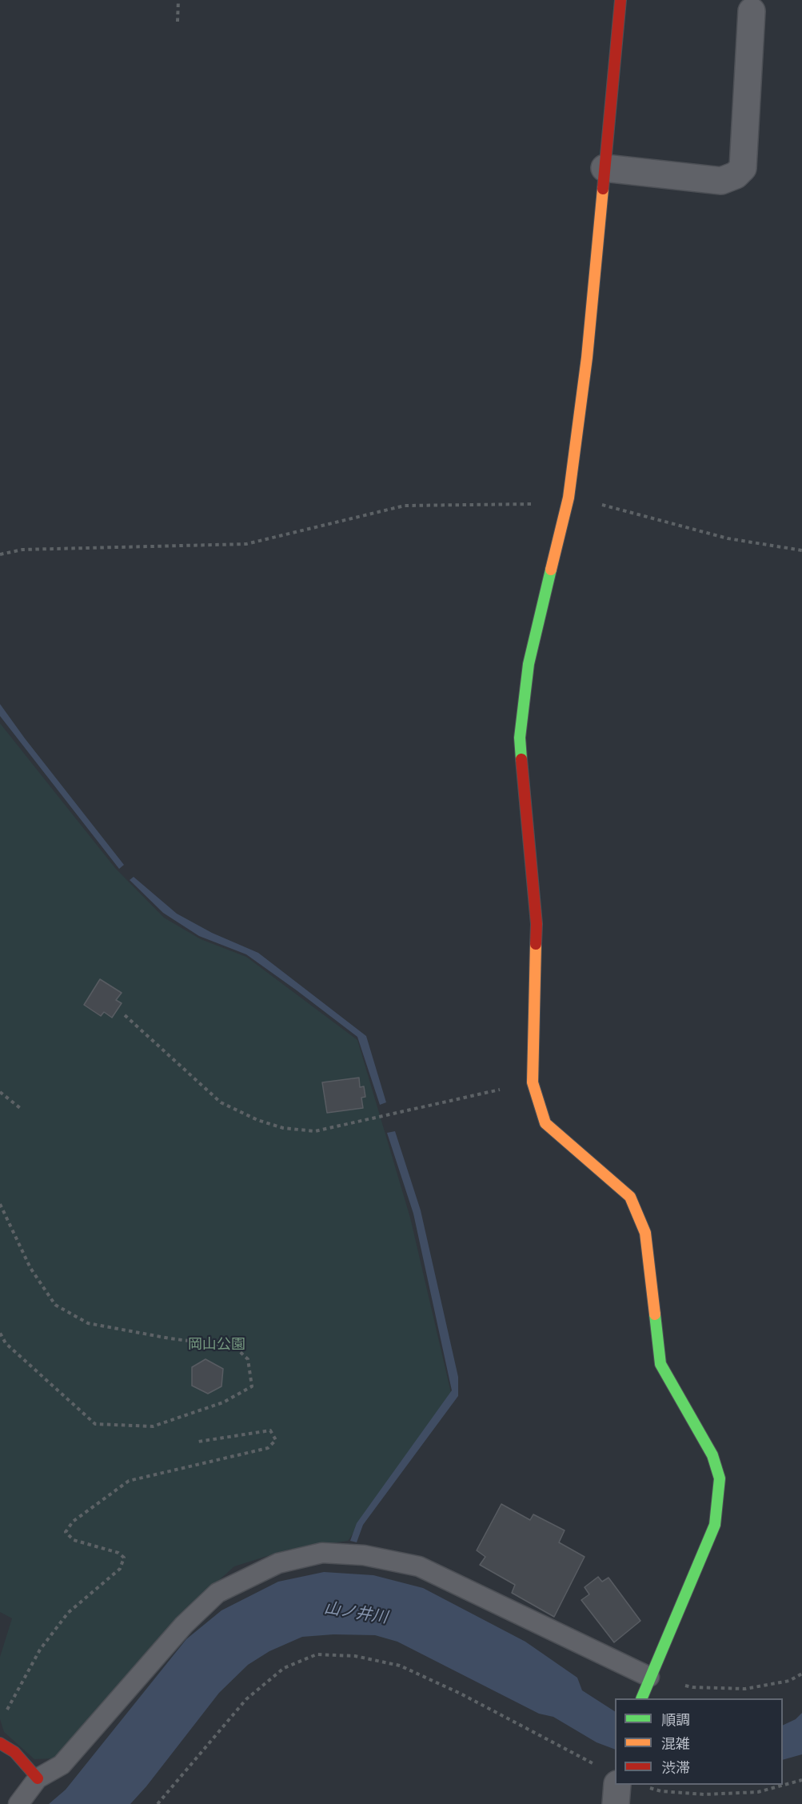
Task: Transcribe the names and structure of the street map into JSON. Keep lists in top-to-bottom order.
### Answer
{
  "water": ["山ノ井川"],
  "parks": ["岡山公園"],
  "legend": ["順調", "混雑", "渋滞"]
}
